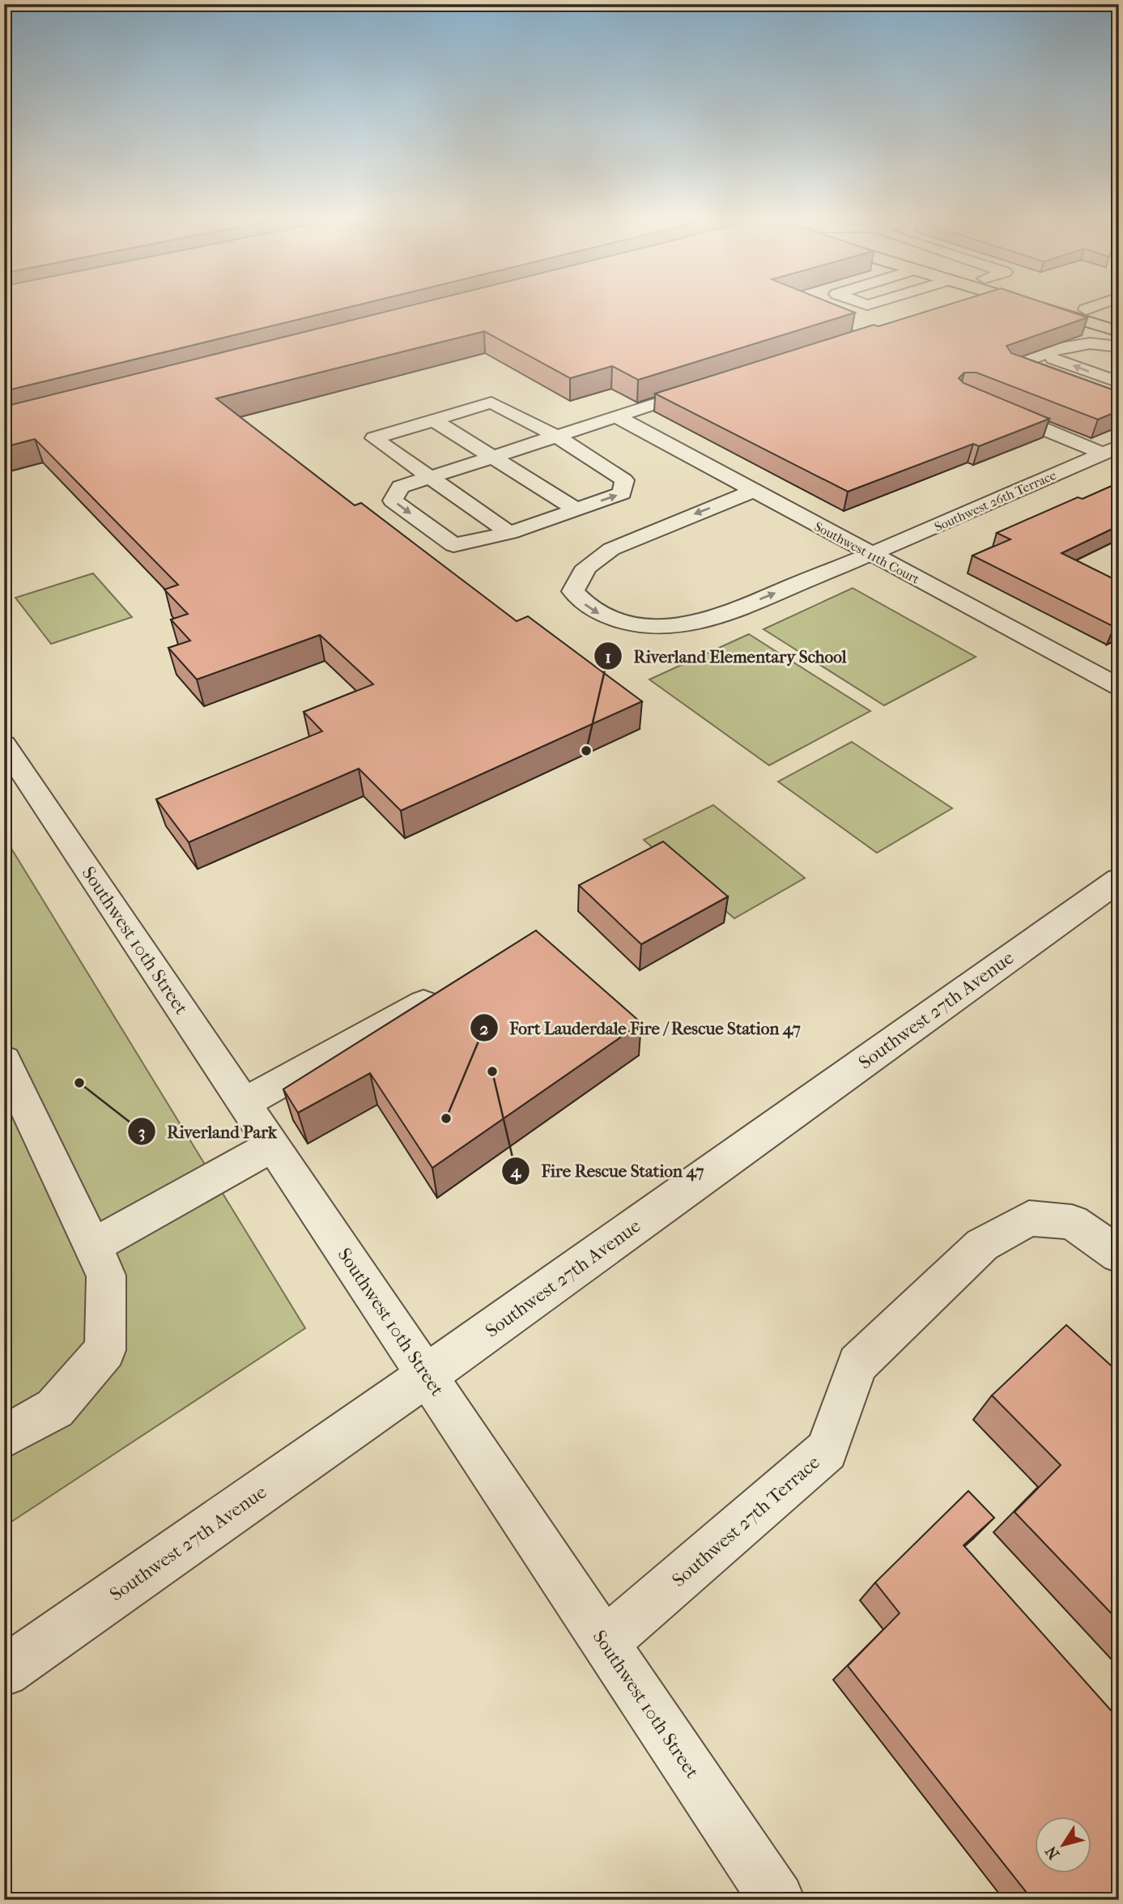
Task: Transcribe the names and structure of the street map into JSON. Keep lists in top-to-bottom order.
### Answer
{
  "streets": {
    "street": [
      "Southwest 26th Terrace",
      "Southwest 11th Court",
      "Southwest 10th Street",
      "Southwest 27th Avenue",
      "Southwest 27th Terrace"
    ]
  },
  "crossings": [
    ["Southwest 26th Terrace", "Southwest 11th Court"],
    ["Southwest 10th Street", "Southwest 27th Avenue"],
    ["Southwest 10th Street", "Southwest 27th Terrace"]
  ],
  "places": [
    "Riverland Elementary School",
    "Fire Rescue Station 47",
    "Riverland Park",
    "Fort Lauderdale Fire / Rescue Station 47"
  ],
  "north": "bottom left"
}
